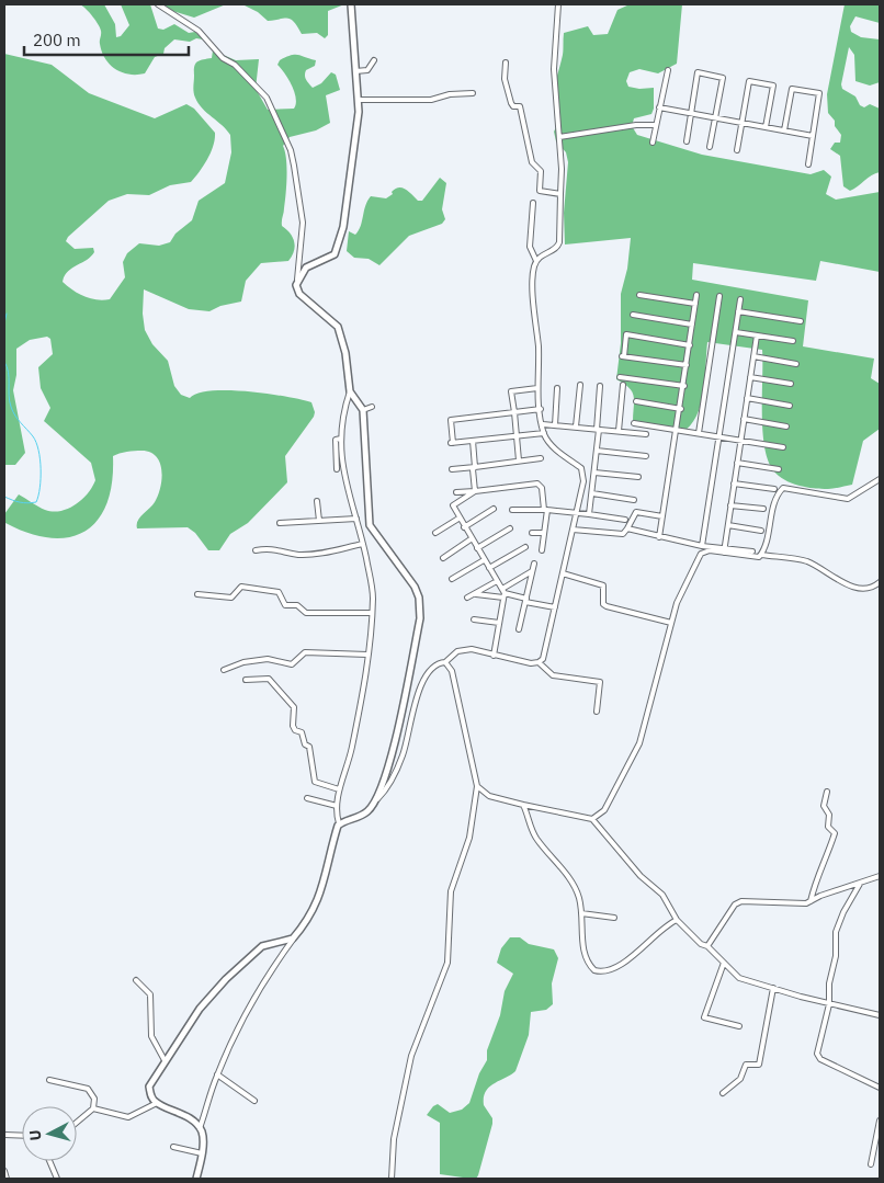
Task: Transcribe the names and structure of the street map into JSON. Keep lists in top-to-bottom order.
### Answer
{
  "scale_bar": "200 m",
  "north": "left"
}
